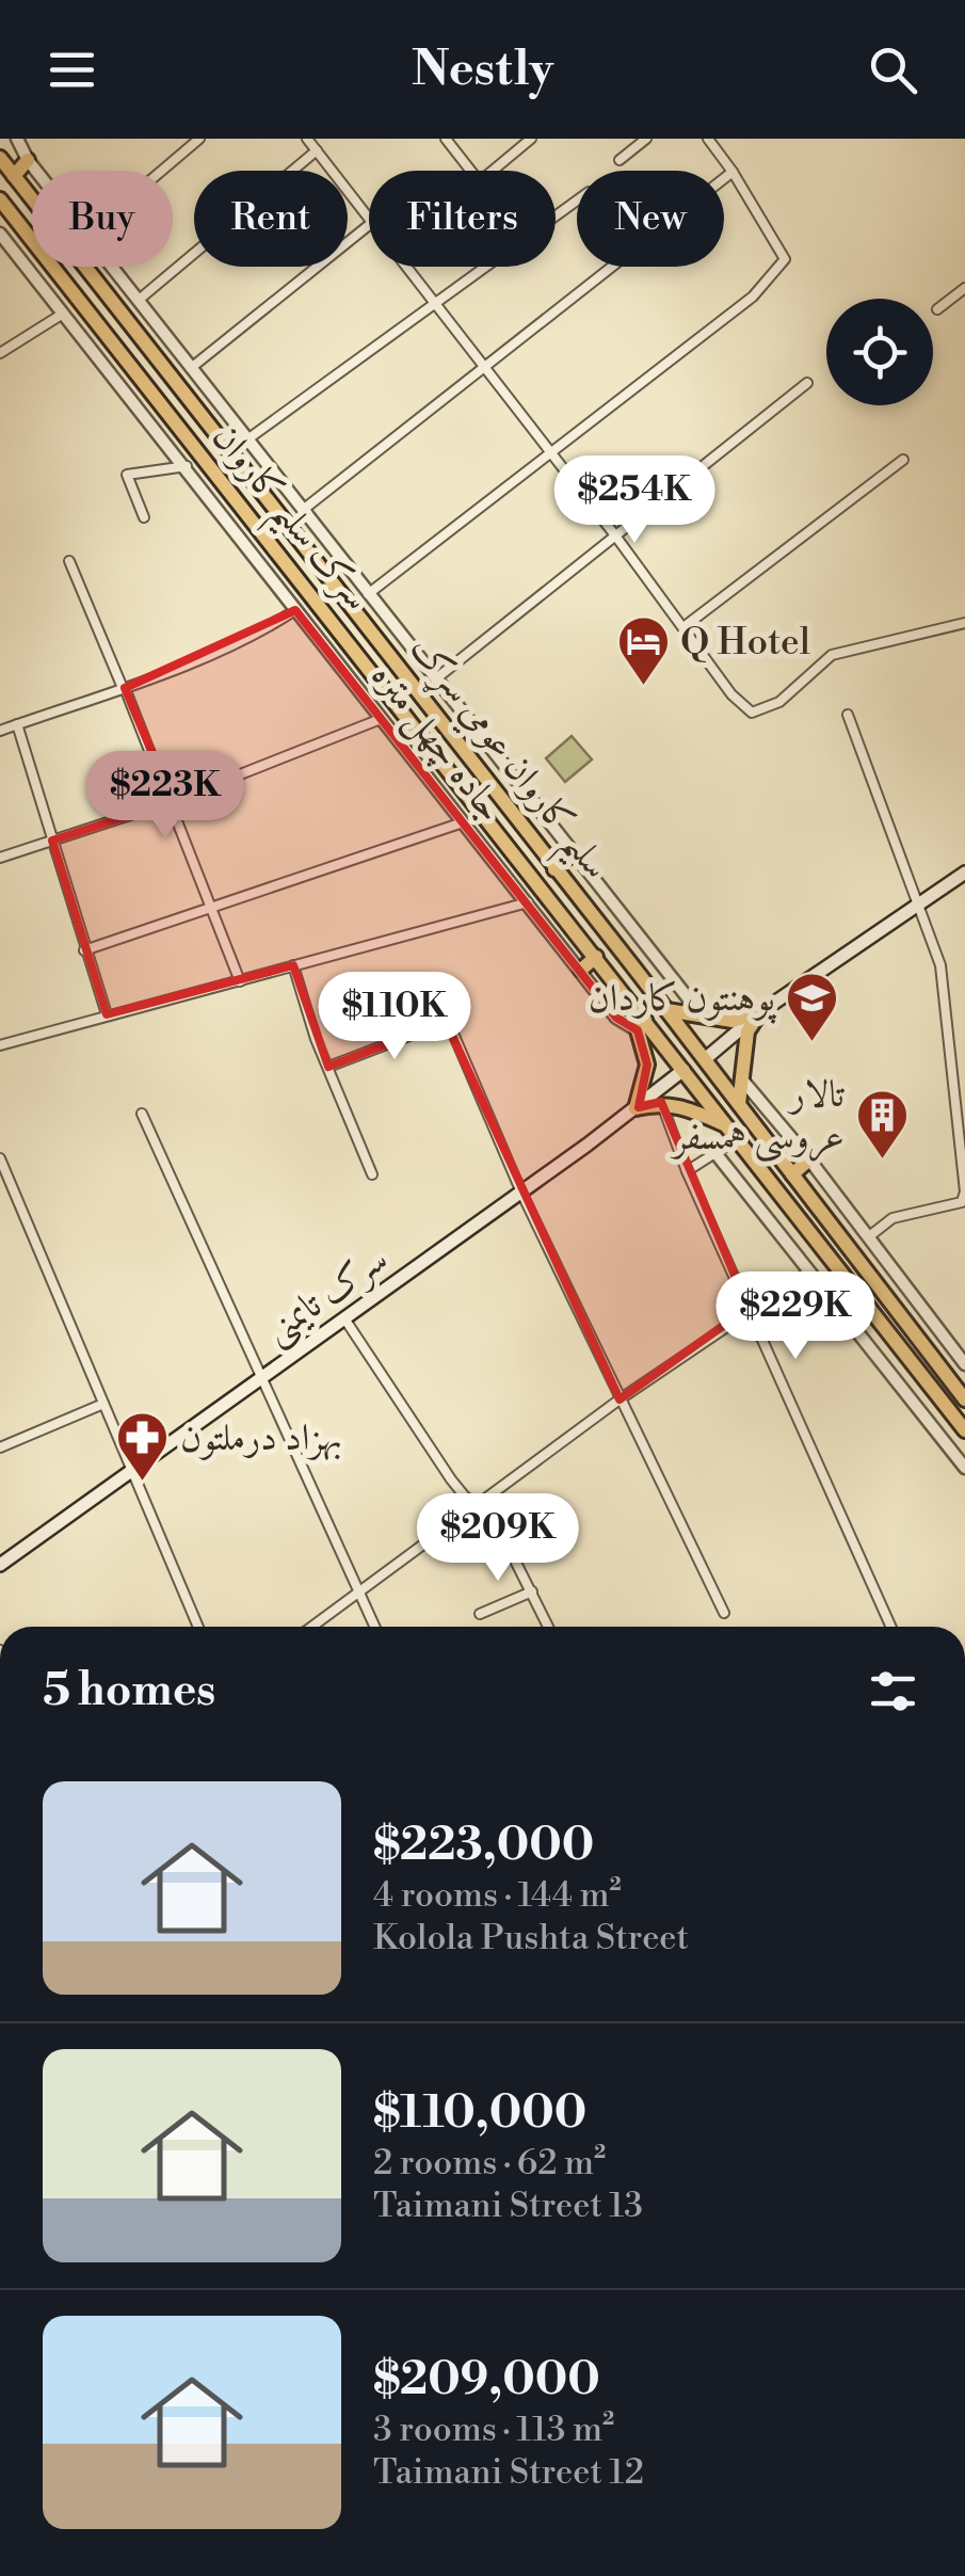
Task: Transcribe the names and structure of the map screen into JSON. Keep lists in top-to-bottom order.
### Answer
{
  "streets": {
    "main road": ["سرک سلیم کاروان", "سلیم کاروان عومي سړک", "سرک تایمنی"],
    "street": ["جاده چهل متره"]
  },
  "crossings": [
    ["سرک سلیم کاروان", "جاده چهل متره"],
    ["سرک سلیم کاروان", "سرک تایمنی"]
  ],
  "places": {
    "hotel": ["Q Hotel"],
    "school or university": ["پوهنتون کاردان"],
    "building": ["تالار عروسی همسفر"],
    "pharmacy": ["بهزاد درملتون"]
  },
  "page": {
    "header": "Nestly",
    "chip": [
      "Buy",
      "Rent",
      "Filters",
      "New"
    ],
    "price": [
      "$254K",
      "$223K",
      "$110K",
      "$229K",
      "$209K"
    ],
    "heading": "5 homes",
    "list": [
      {
        "name": "$223,000",
        "note": "4 rooms · 144 m² · Kolola Pushta Street"
      },
      {
        "name": "$110,000",
        "note": "2 rooms · 62 m² · Taimani Street 13"
      },
      {
        "name": "$209,000",
        "note": "3 rooms · 113 m² · Taimani Street 12"
      }
    ]
  }
}
